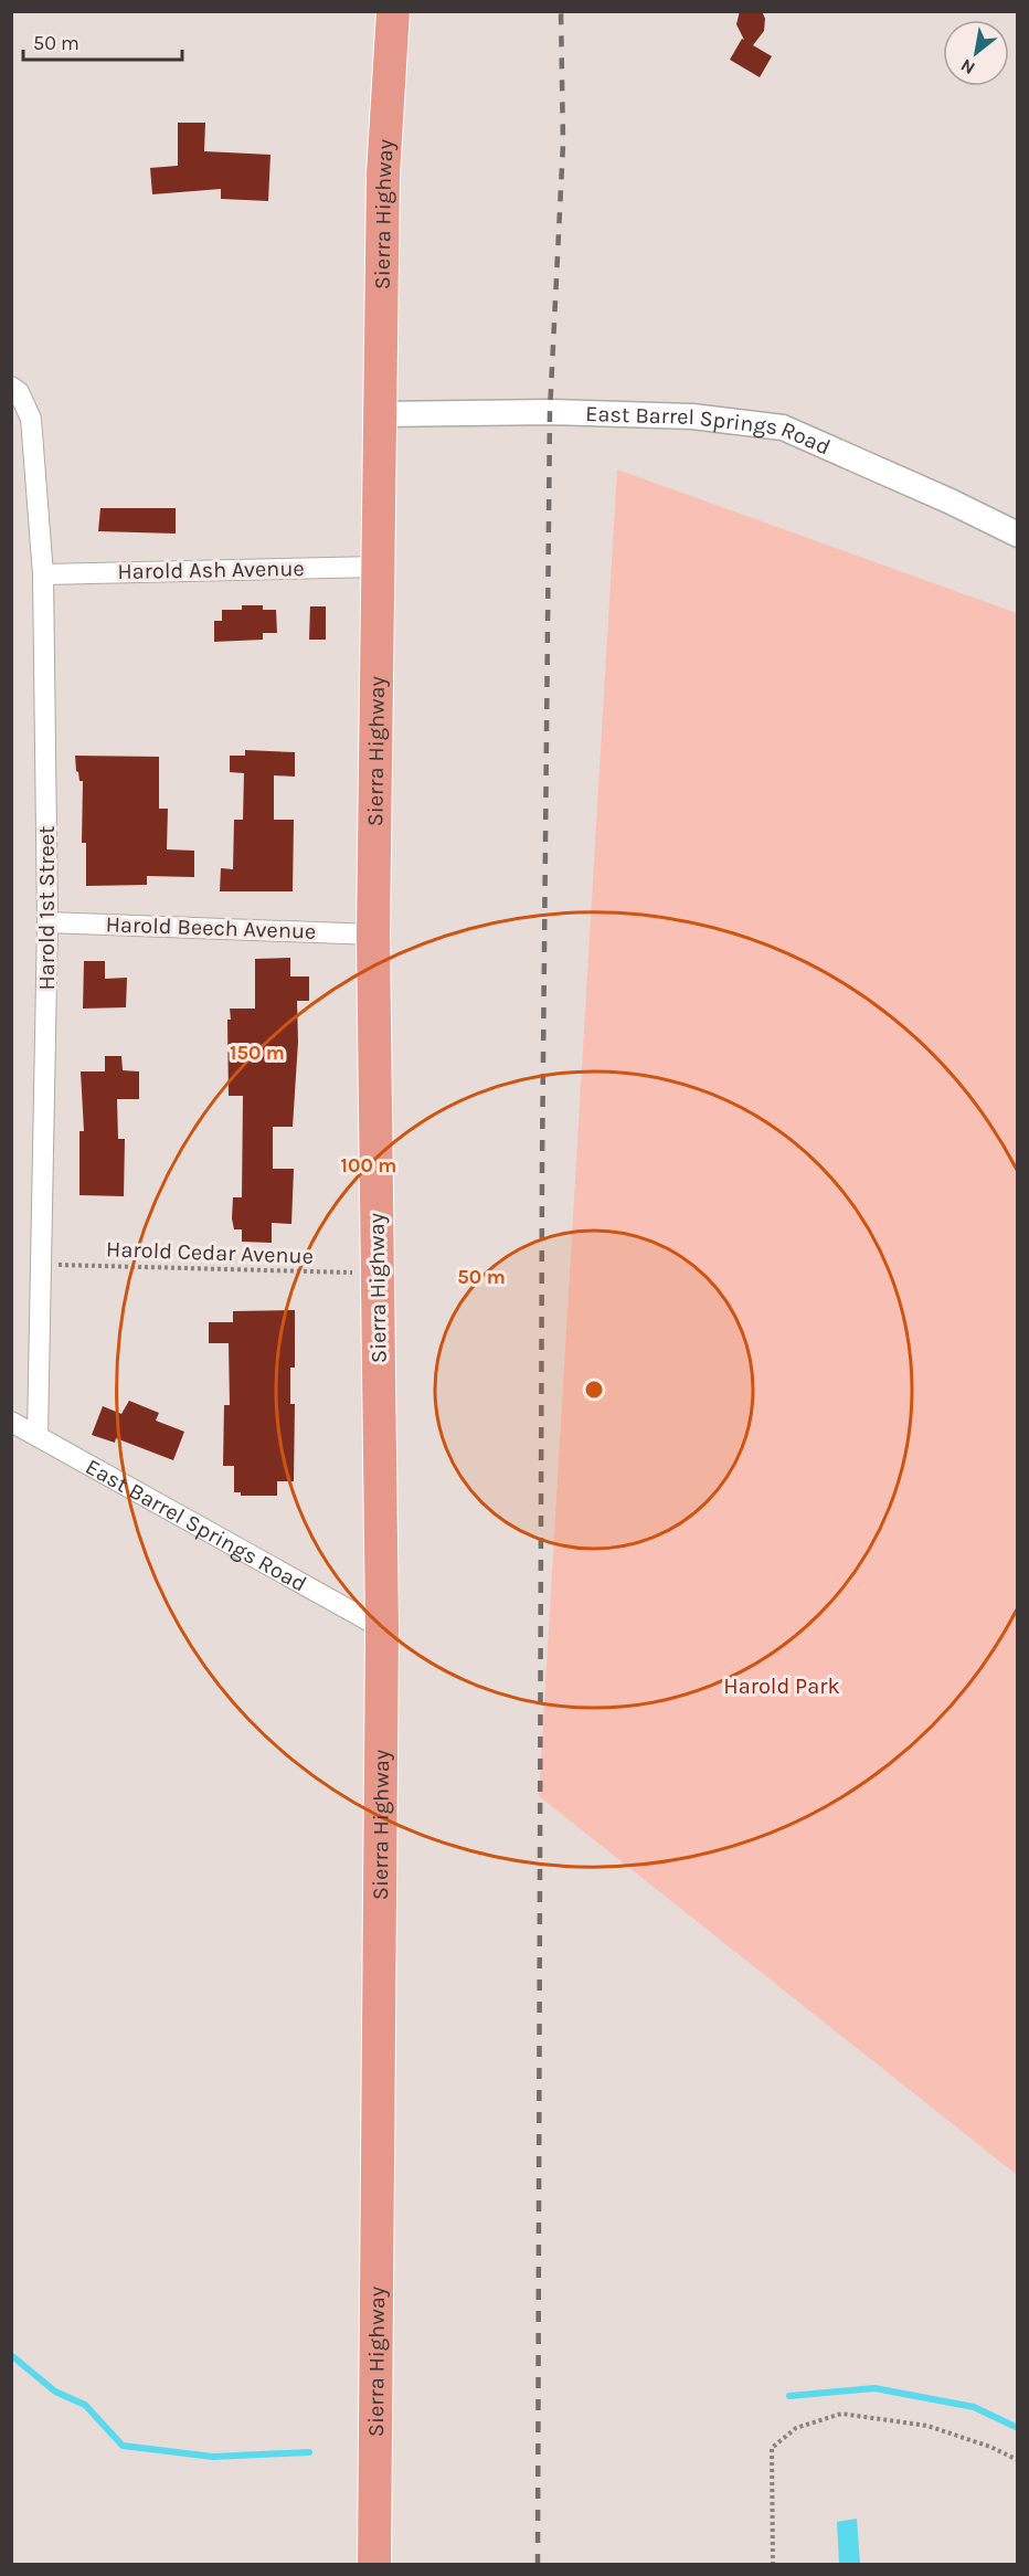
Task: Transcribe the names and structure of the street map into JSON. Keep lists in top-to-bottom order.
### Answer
{
  "streets": {
    "highway": ["Sierra Highway"],
    "street": [
      "East Barrel Springs Road",
      "Harold Ash Avenue",
      "Harold 1st Street",
      "Harold Beech Avenue"
    ],
    "path": ["Harold Cedar Avenue"]
  },
  "crossings": [
    ["Sierra Highway", "East Barrel Springs Road"],
    ["Sierra Highway", "Harold Ash Avenue"],
    ["Sierra Highway", "Harold Beech Avenue"],
    ["Sierra Highway", "Harold Cedar Avenue"],
    ["East Barrel Springs Road", "Harold 1st Street"],
    ["Harold Ash Avenue", "Harold 1st Street"],
    ["Harold 1st Street", "Harold Beech Avenue"],
    ["Harold 1st Street", "Harold Cedar Avenue"]
  ],
  "parks": ["Harold Park"],
  "scale_bar": "50 m",
  "north": "bottom left",
  "rings": ["150 m", "100 m", "50 m"]
}
